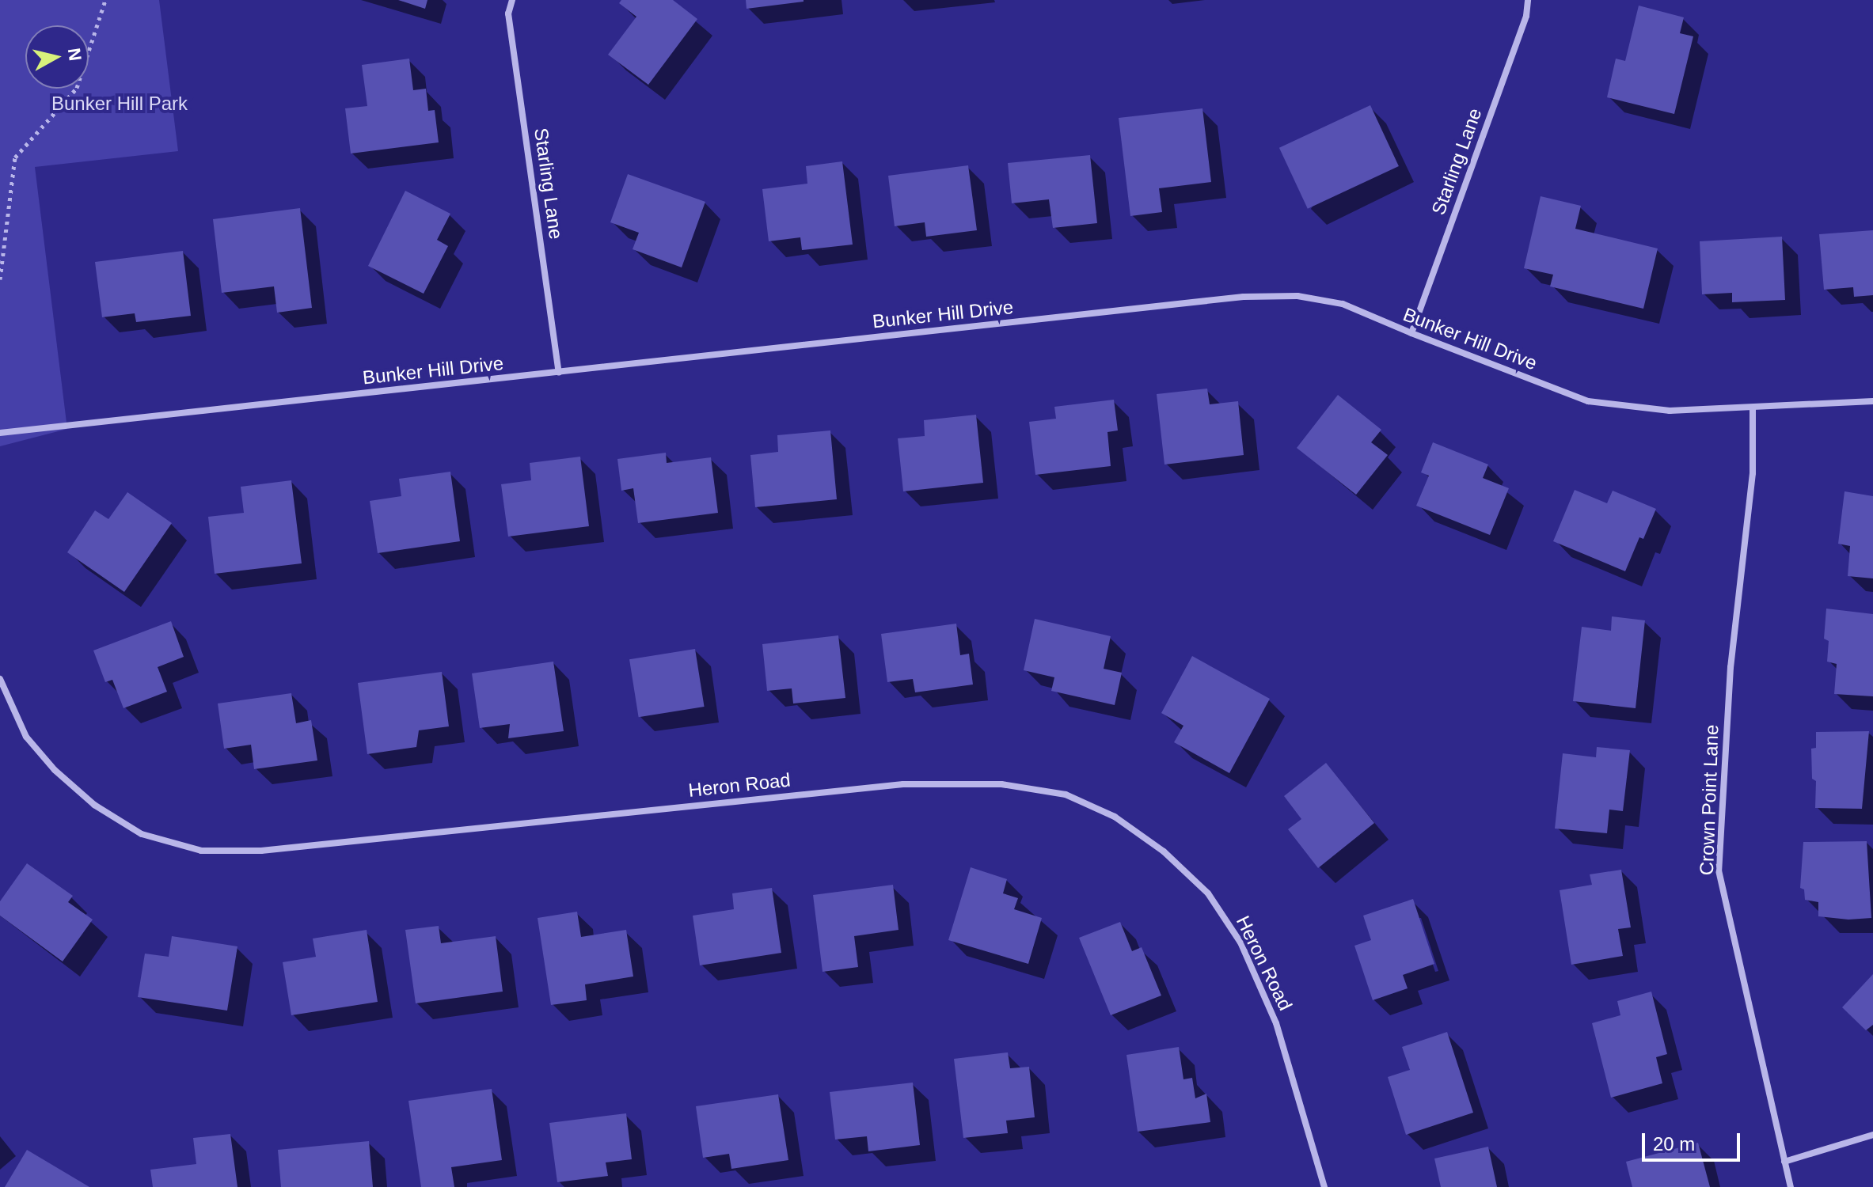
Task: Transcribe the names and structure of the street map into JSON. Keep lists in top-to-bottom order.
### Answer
{
  "streets": {
    "street": [
      "Starling Lane",
      "Bunker Hill Drive",
      "Heron Road",
      "Crown Point Lane"
    ]
  },
  "crossings": [
    ["Starling Lane", "Bunker Hill Drive"],
    ["Bunker Hill Drive", "Crown Point Lane"]
  ],
  "parks": ["Bunker Hill Park"],
  "scale_bar": "20 m",
  "north": "right"
}
